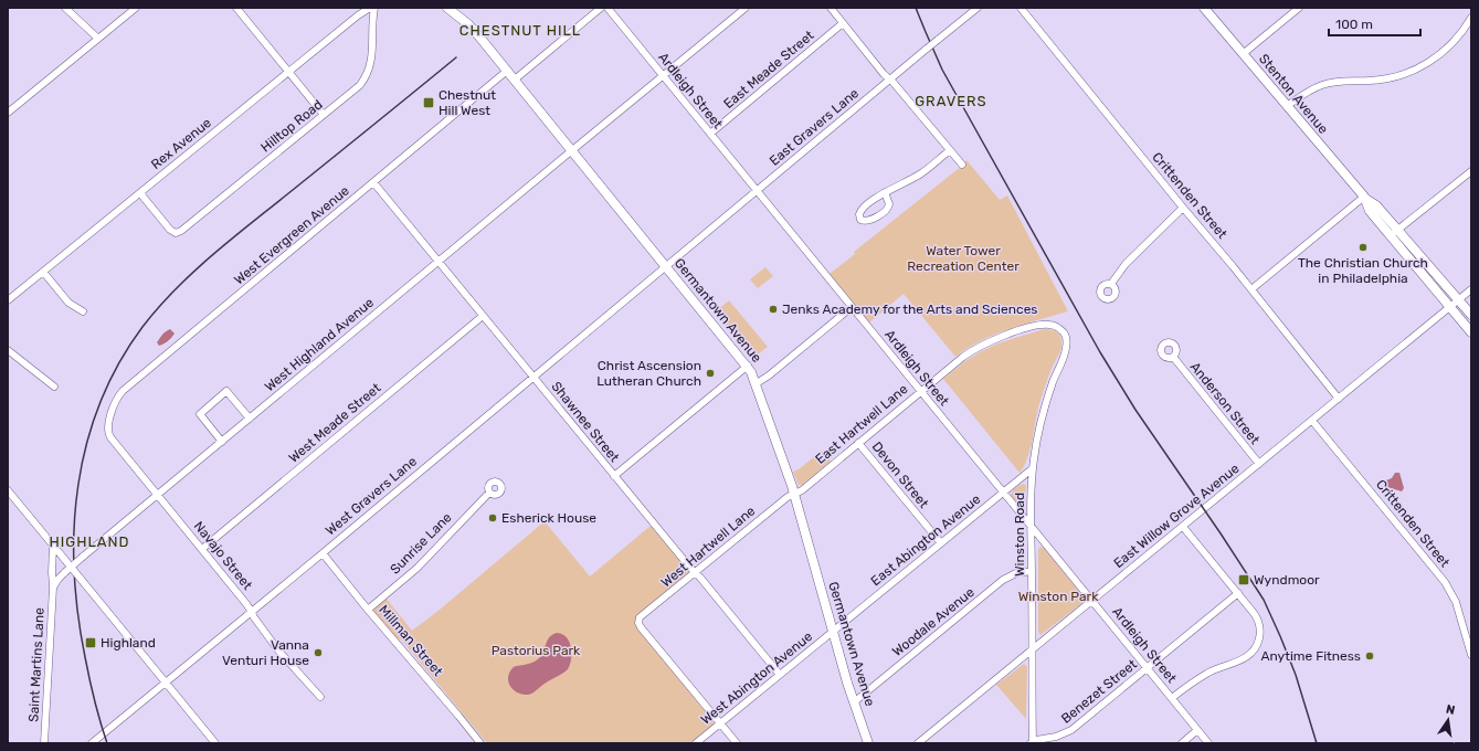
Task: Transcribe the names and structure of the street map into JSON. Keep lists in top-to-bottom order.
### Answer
{
  "streets": {
    "main road": ["Stenton Avenue", "Germantown Avenue"],
    "street": [
      "East Meade Street",
      "Ardleigh Street",
      "Hilltop Road",
      "East Gravers Lane",
      "Rex Avenue",
      "Crittenden Street",
      "West Evergreen Avenue",
      "West Highland Avenue",
      "Anderson Street",
      "Shawnee Street",
      "West Meade Street",
      "East Hartwell Lane",
      "Devon Street",
      "West Gravers Lane",
      "East Willow Grove Avenue",
      "Winston Road",
      "East Abington Avenue",
      "Sunrise Lane",
      "West Hartwell Lane",
      "Navajo Street",
      "Woodale Avenue",
      "Millman Street",
      "Saint Martins Lane",
      "West Abington Avenue",
      "Benezet Street"
    ]
  },
  "crossings": [
    ["East Meade Street", "Ardleigh Street"],
    ["Ardleigh Street", "East Gravers Lane"],
    ["Ardleigh Street", "West Highland Avenue"],
    ["Ardleigh Street", "East Hartwell Lane"],
    ["Ardleigh Street", "East Willow Grove Avenue"],
    ["Ardleigh Street", "Winston Road"],
    ["Ardleigh Street", "East Abington Avenue"],
    ["Ardleigh Street", "Benezet Street"],
    ["Stenton Avenue", "East Willow Grove Avenue"],
    ["Hilltop Road", "Rex Avenue"],
    ["East Gravers Lane", "Germantown Avenue"],
    ["East Gravers Lane", "West Gravers Lane"],
    ["Crittenden Street", "East Willow Grove Avenue"],
    ["West Evergreen Avenue", "Germantown Avenue"],
    ["West Evergreen Avenue", "Shawnee Street"],
    ["West Evergreen Avenue", "Navajo Street"],
    ["Germantown Avenue", "West Highland Avenue"],
    ["Germantown Avenue", "East Hartwell Lane"],
    ["Germantown Avenue", "West Gravers Lane"],
    ["Germantown Avenue", "East Abington Avenue"],
    ["Germantown Avenue", "West Hartwell Lane"],
    ["Germantown Avenue", "Woodale Avenue"],
    ["Germantown Avenue", "West Abington Avenue"],
    ["West Highland Avenue", "Shawnee Street"],
    ["West Highland Avenue", "Navajo Street"],
    ["Anderson Street", "East Willow Grove Avenue"],
    ["Shawnee Street", "West Meade Street"],
    ["Shawnee Street", "West Gravers Lane"],
    ["Shawnee Street", "West Hartwell Lane"],
    ["Shawnee Street", "West Abington Avenue"],
    ["West Meade Street", "Navajo Street"],
    ["East Hartwell Lane", "Devon Street"],
    ["East Hartwell Lane", "Winston Road"],
    ["East Hartwell Lane", "West Hartwell Lane"],
    ["Devon Street", "East Abington Avenue"],
    ["West Gravers Lane", "Navajo Street"],
    ["West Gravers Lane", "Millman Street"],
    ["East Willow Grove Avenue", "Winston Road"],
    ["Winston Road", "East Abington Avenue"],
    ["Winston Road", "Woodale Avenue"],
    ["Winston Road", "Benezet Street"],
    ["East Abington Avenue", "West Abington Avenue"],
    ["Sunrise Lane", "Millman Street"],
    ["West Hartwell Lane", "West Abington Avenue"]
  ],
  "districts": ["CHESTNUT HILL", "GRAVERS", "HIGHLAND"],
  "parks": ["Water Tower Recreation Center", "Winston Park", "Pastorius Park"],
  "places": {
    "transit": ["Chestnut Hill West", "Wyndmoor", "Highland"],
    "other": [
      "The Christian Church in Philadelphia",
      "Jenks Academy for the Arts and Sciences",
      "Christ Ascension Lutheran Church",
      "Esherick House",
      "Vanna Venturi House",
      "Anytime Fitness"
    ]
  },
  "scale_bar": "100 m",
  "north": "top"
}
